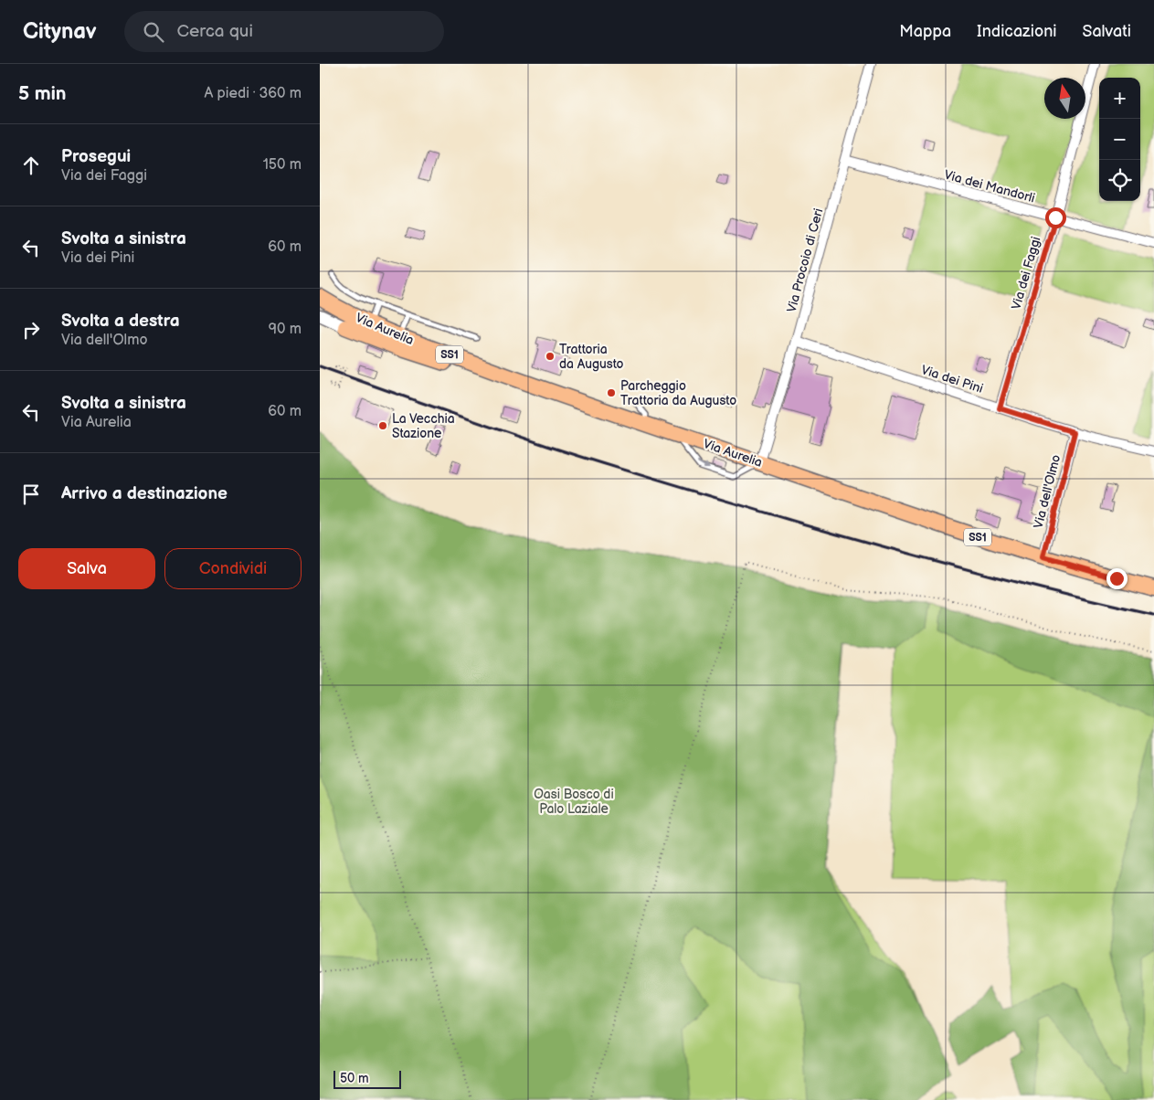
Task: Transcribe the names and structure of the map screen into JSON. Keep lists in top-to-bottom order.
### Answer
{
  "streets": {
    "main road": ["Via Aurelia", "SS1"],
    "street": [
      "Via dei Mandorli",
      "Via Procoio di Ceri",
      "Via dei Faggi",
      "Via dei Pini",
      "Via dell'Olmo"
    ]
  },
  "crossings": [
    ["Via dei Mandorli", "Via Procoio di Ceri"],
    ["Via dei Mandorli", "Via dei Faggi"],
    ["Via Procoio di Ceri", "Via Aurelia"],
    ["Via Procoio di Ceri", "Via dei Pini"],
    ["Via dei Faggi", "Via dei Pini"],
    ["Via Aurelia", "Via dell'Olmo"],
    ["Via dei Pini", "Via dell'Olmo"]
  ],
  "parks": ["Oasi Bosco di Palo Laziale"],
  "places": ["Trattoria da Augusto", "Parcheggio Trattoria da Augusto", "La Vecchia Stazione"],
  "scale_bar": "50 m",
  "north": "top",
  "page": {
    "header": "Citynav",
    "search": "Cerca qui",
    "nav": ["Mappa", "Indicazioni", "Salvati"],
    "heading": ["5 min", "A piedi · 360 m"],
    "map_buttons": ["+", "−"],
    "list": [
      ["Prosegui", "Via dei Faggi", "150 m"],
      ["Svolta a sinistra", "Via dei Pini", "60 m"],
      ["Svolta a destra", "Via dell'Olmo", "90 m"],
      ["Svolta a sinistra", "Via Aurelia", "60 m"],
      "Arrivo a destinazione"
    ],
    "buttons": ["Salva", "Condividi"],
    "scale": "50 m"
  }
}
